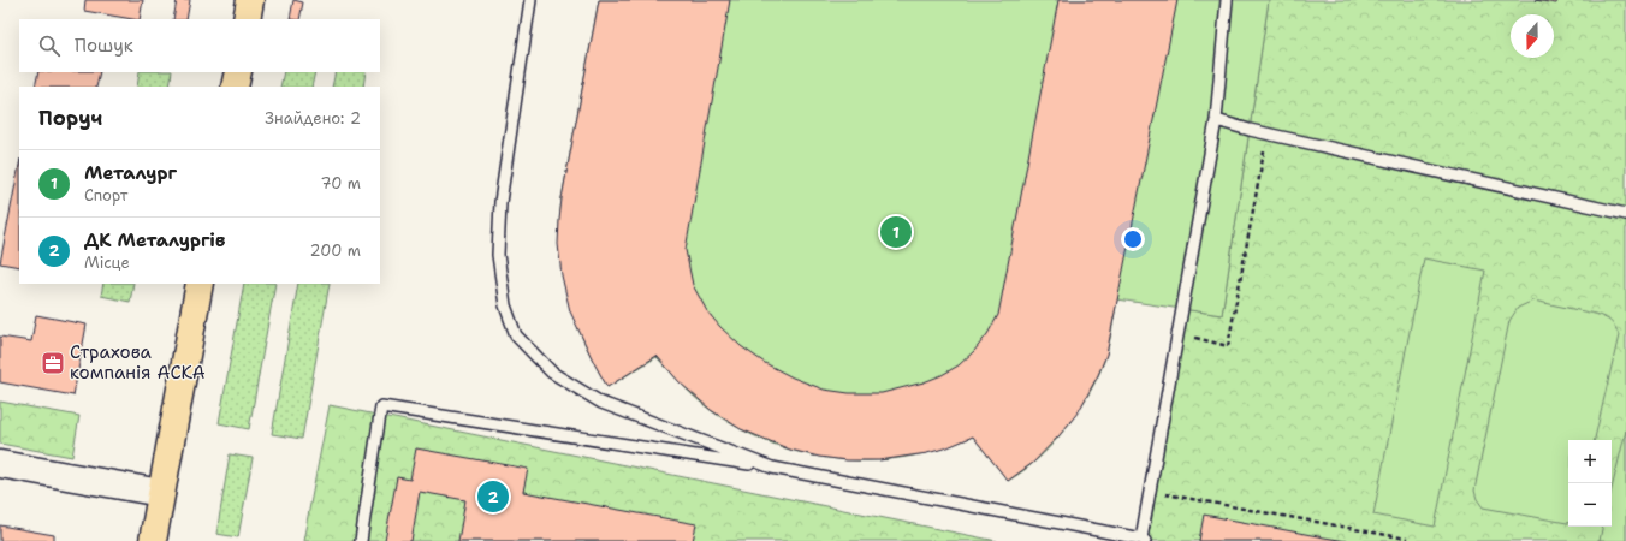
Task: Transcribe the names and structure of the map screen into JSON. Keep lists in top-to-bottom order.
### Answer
{
  "places": {
    "office": ["Страхова компанія АСКА"]
  },
  "north": "bottom",
  "page": {
    "search": "Пошук",
    "heading": ["Поруч", "Знайдено: 2"],
    "list": [
      {
        "mark": "1",
        "name": "Металург",
        "note": "Спорт",
        "value": "70 m"
      },
      {
        "mark": "2",
        "name": "ДК Металургів",
        "note": "Місце",
        "value": "200 m"
      }
    ],
    "pins": ["1", "2"],
    "map_buttons": ["+", "−"]
  }
}
